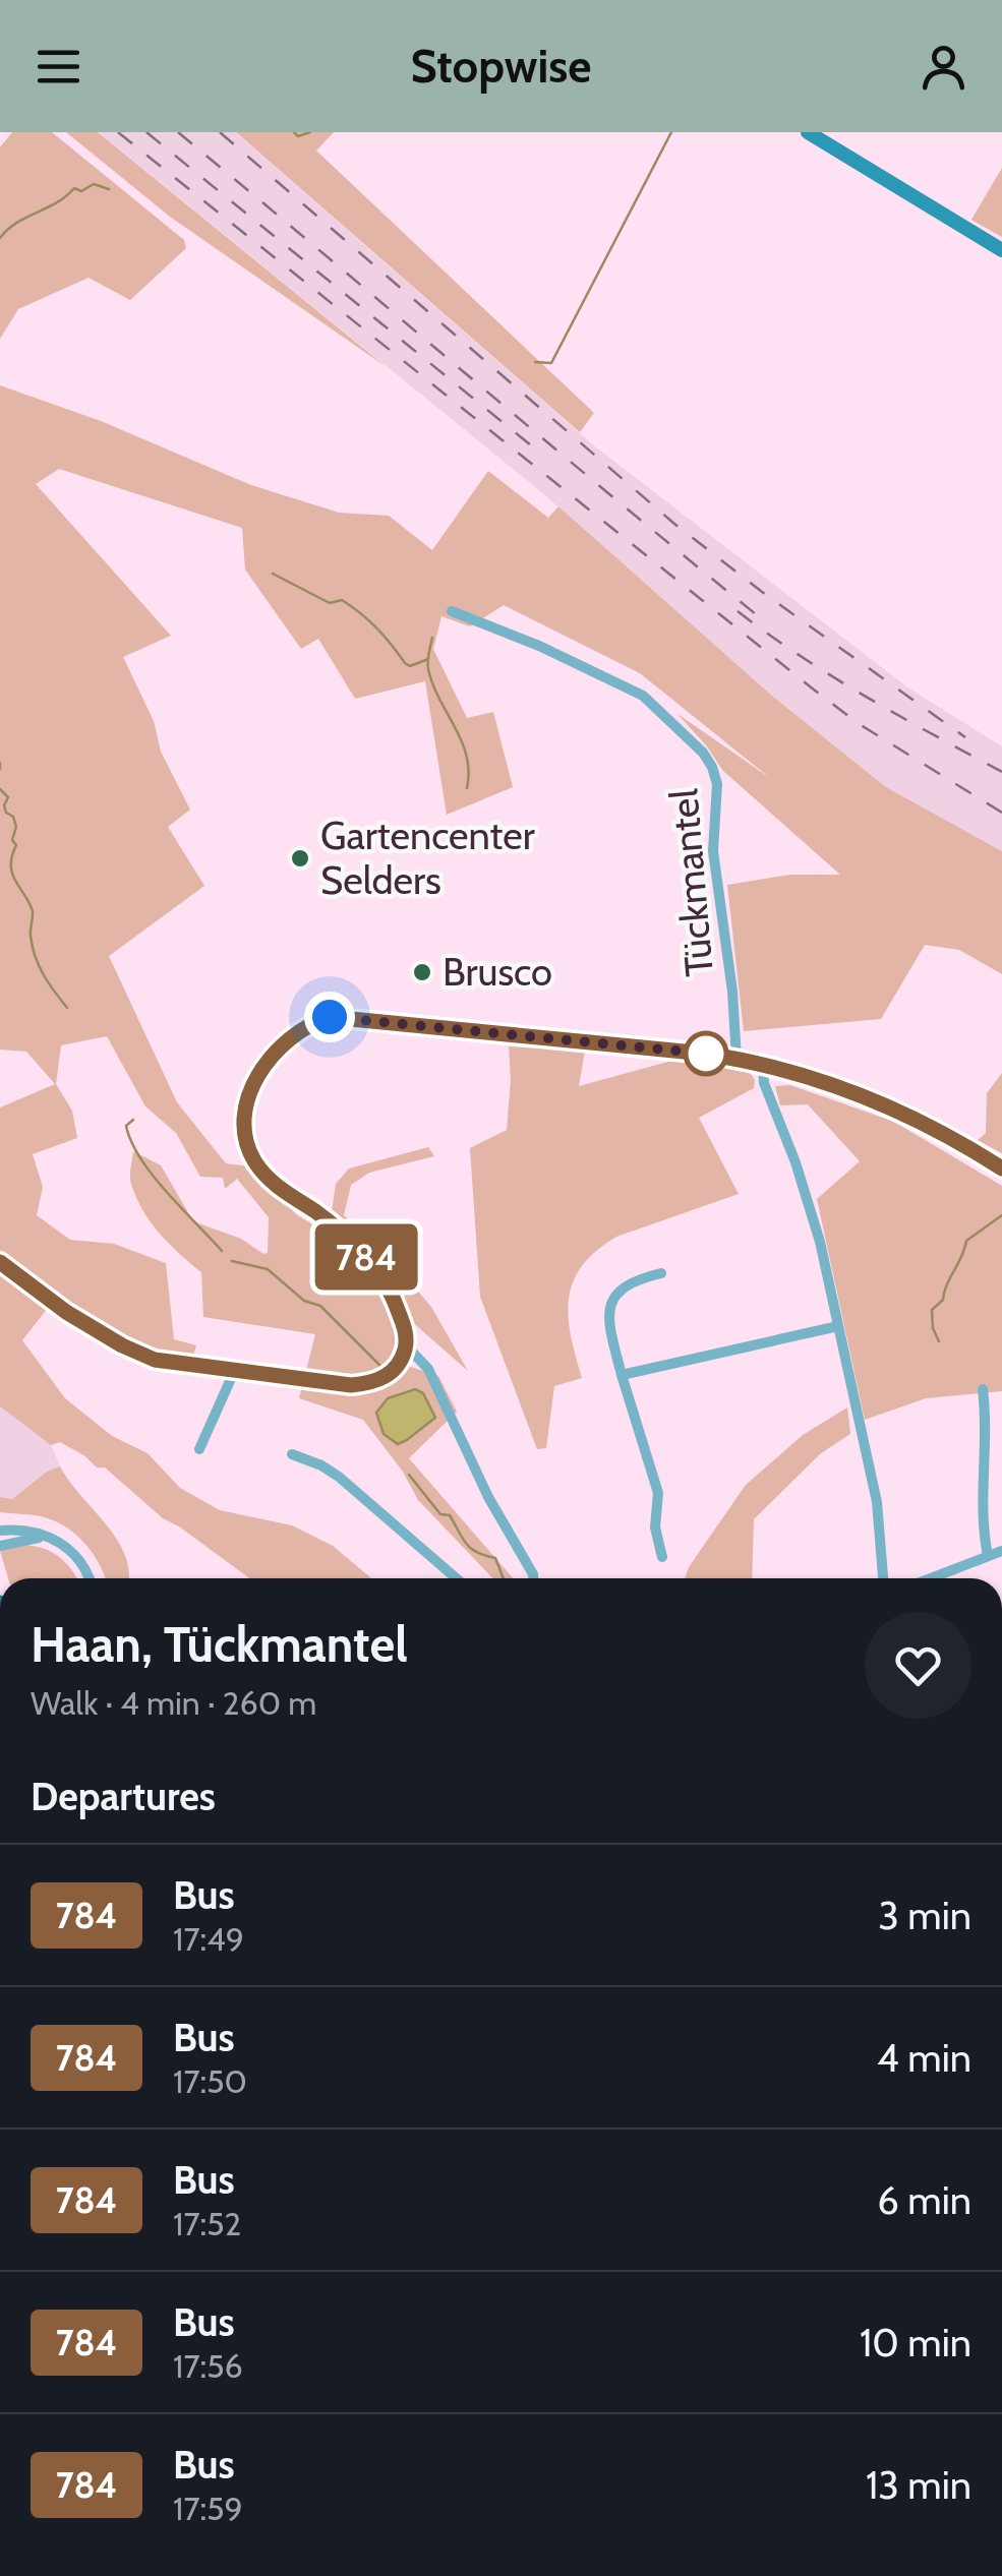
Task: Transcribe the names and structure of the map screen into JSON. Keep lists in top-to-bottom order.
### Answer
{
  "streets": {
    "street": ["Tückmantel"]
  },
  "places": ["Gartencenter Selders", "Brusco"],
  "lines": ["bus line 784"],
  "page": {
    "header": "Stopwise",
    "on_map": "784",
    "heading": [
      ["Haan, Tückmantel", "Walk · 4 min · 260 m"],
      "Departures"
    ],
    "list": [
      {
        "mark": "784",
        "name": "Bus",
        "note": "17:49",
        "value": "3 min"
      },
      {
        "mark": "784",
        "name": "Bus",
        "note": "17:50",
        "value": "4 min"
      },
      {
        "mark": "784",
        "name": "Bus",
        "note": "17:52",
        "value": "6 min"
      },
      {
        "mark": "784",
        "name": "Bus",
        "note": "17:56",
        "value": "10 min"
      },
      {
        "mark": "784",
        "name": "Bus",
        "note": "17:59",
        "value": "13 min"
      }
    ]
  }
}
